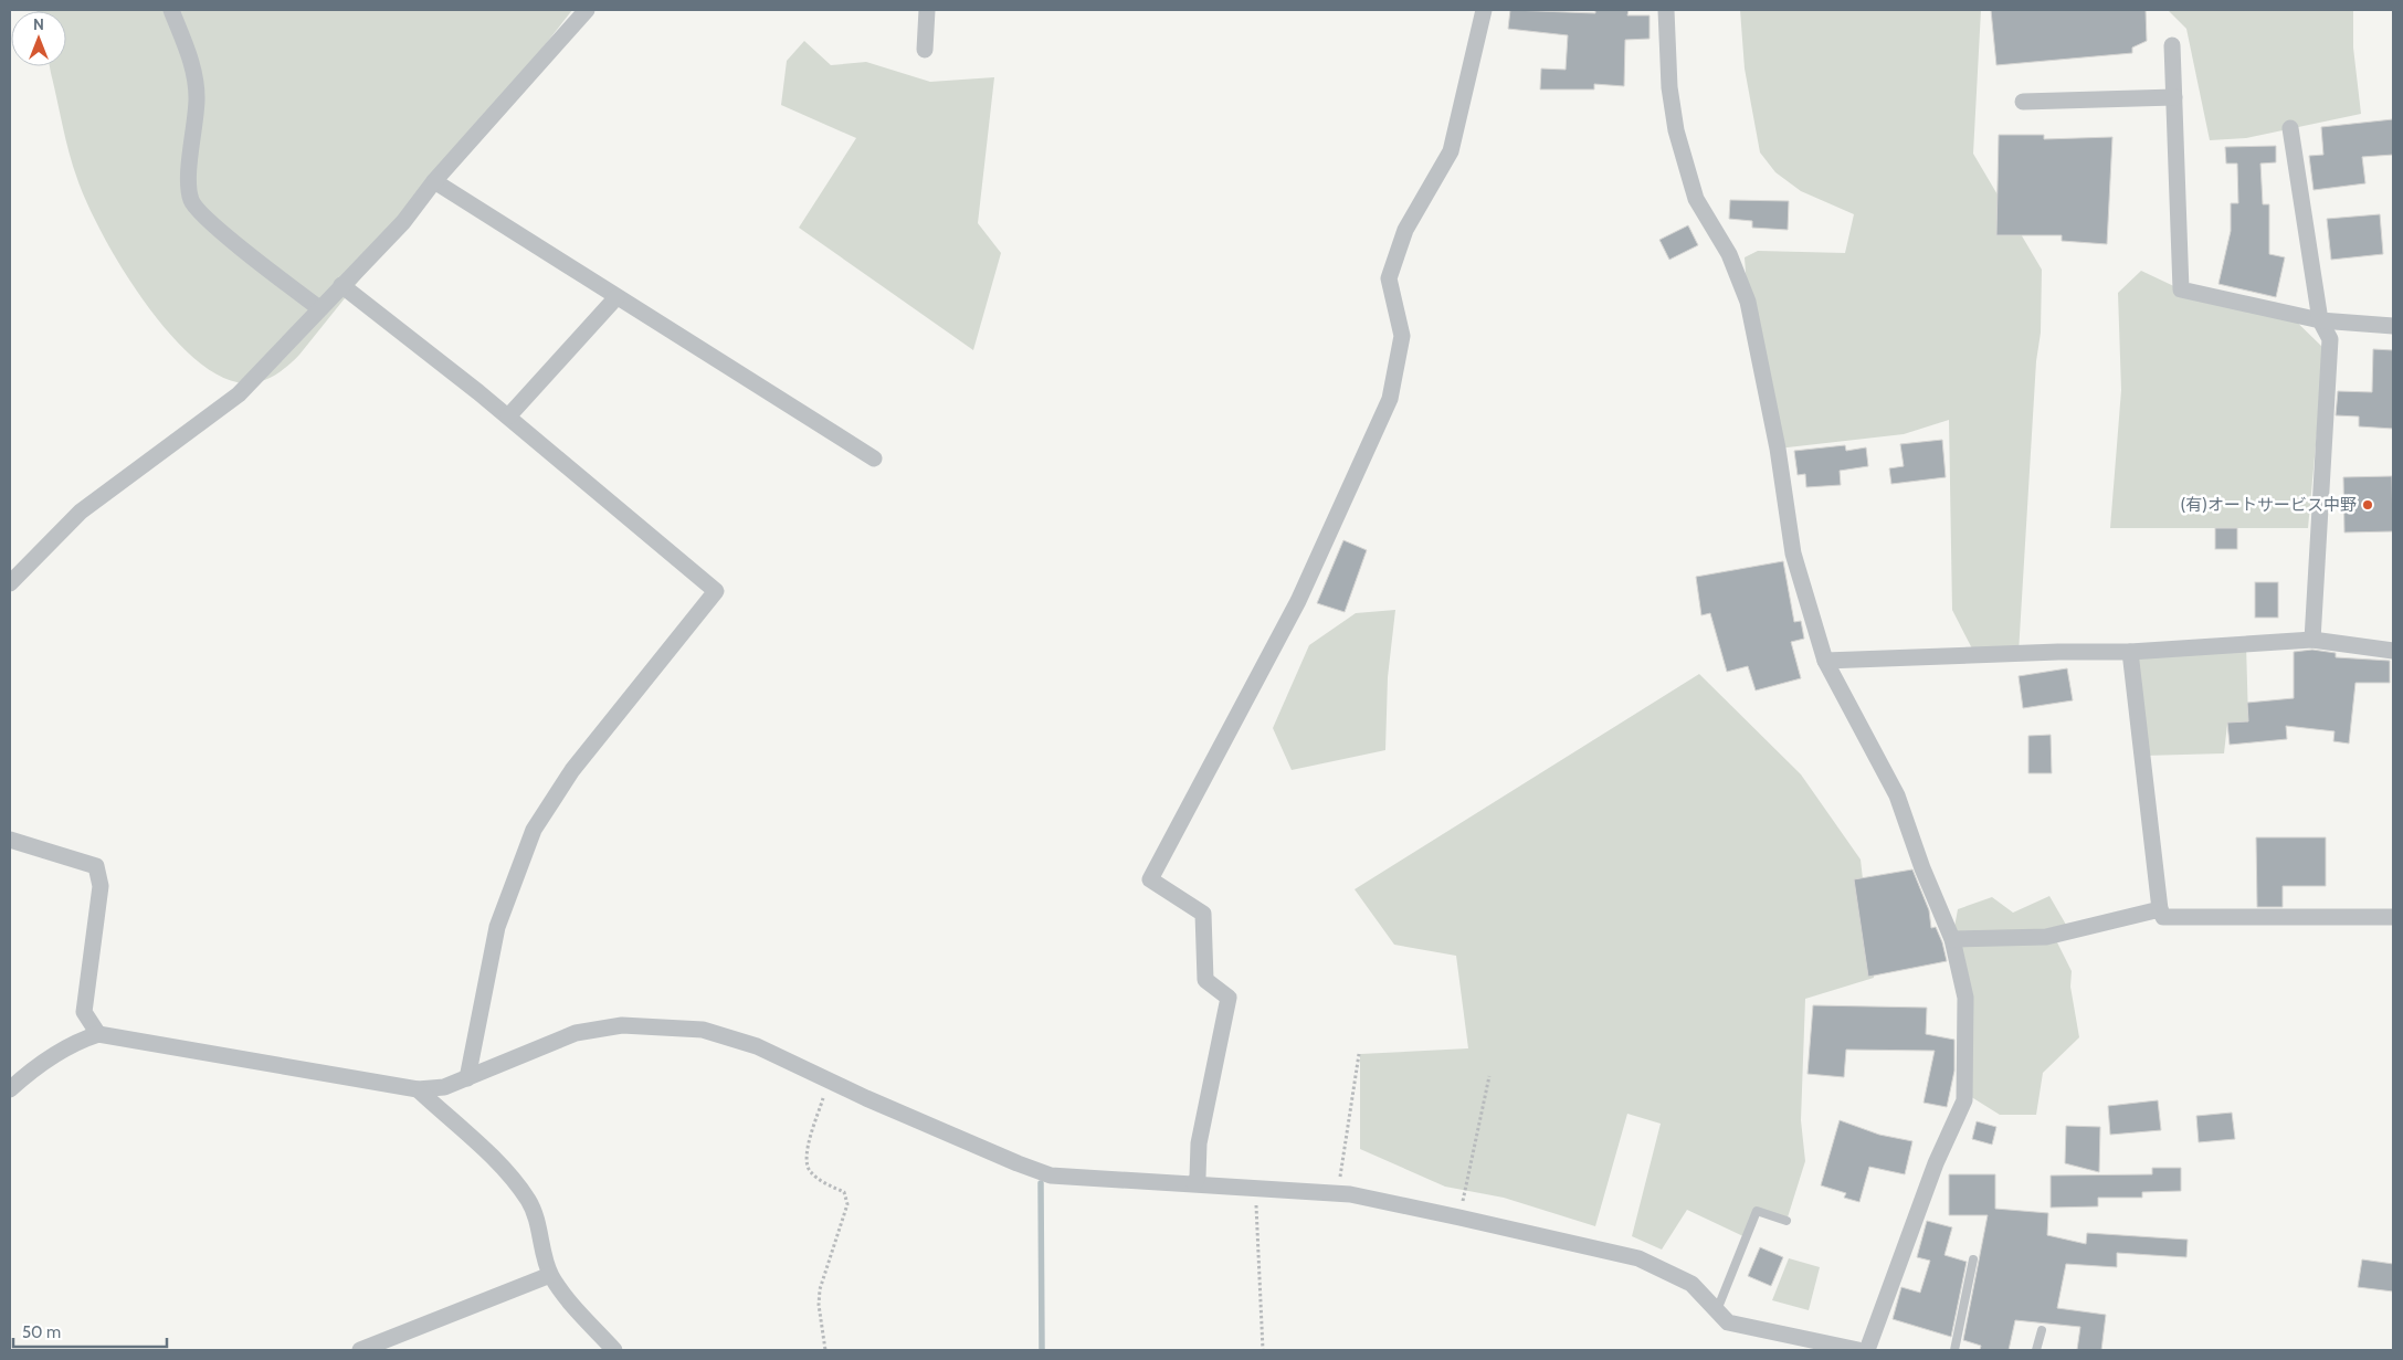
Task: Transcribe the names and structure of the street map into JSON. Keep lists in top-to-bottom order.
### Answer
{
  "places": ["(有)オートサービス中野"],
  "scale_bar": "50 m",
  "north": "top"
}
